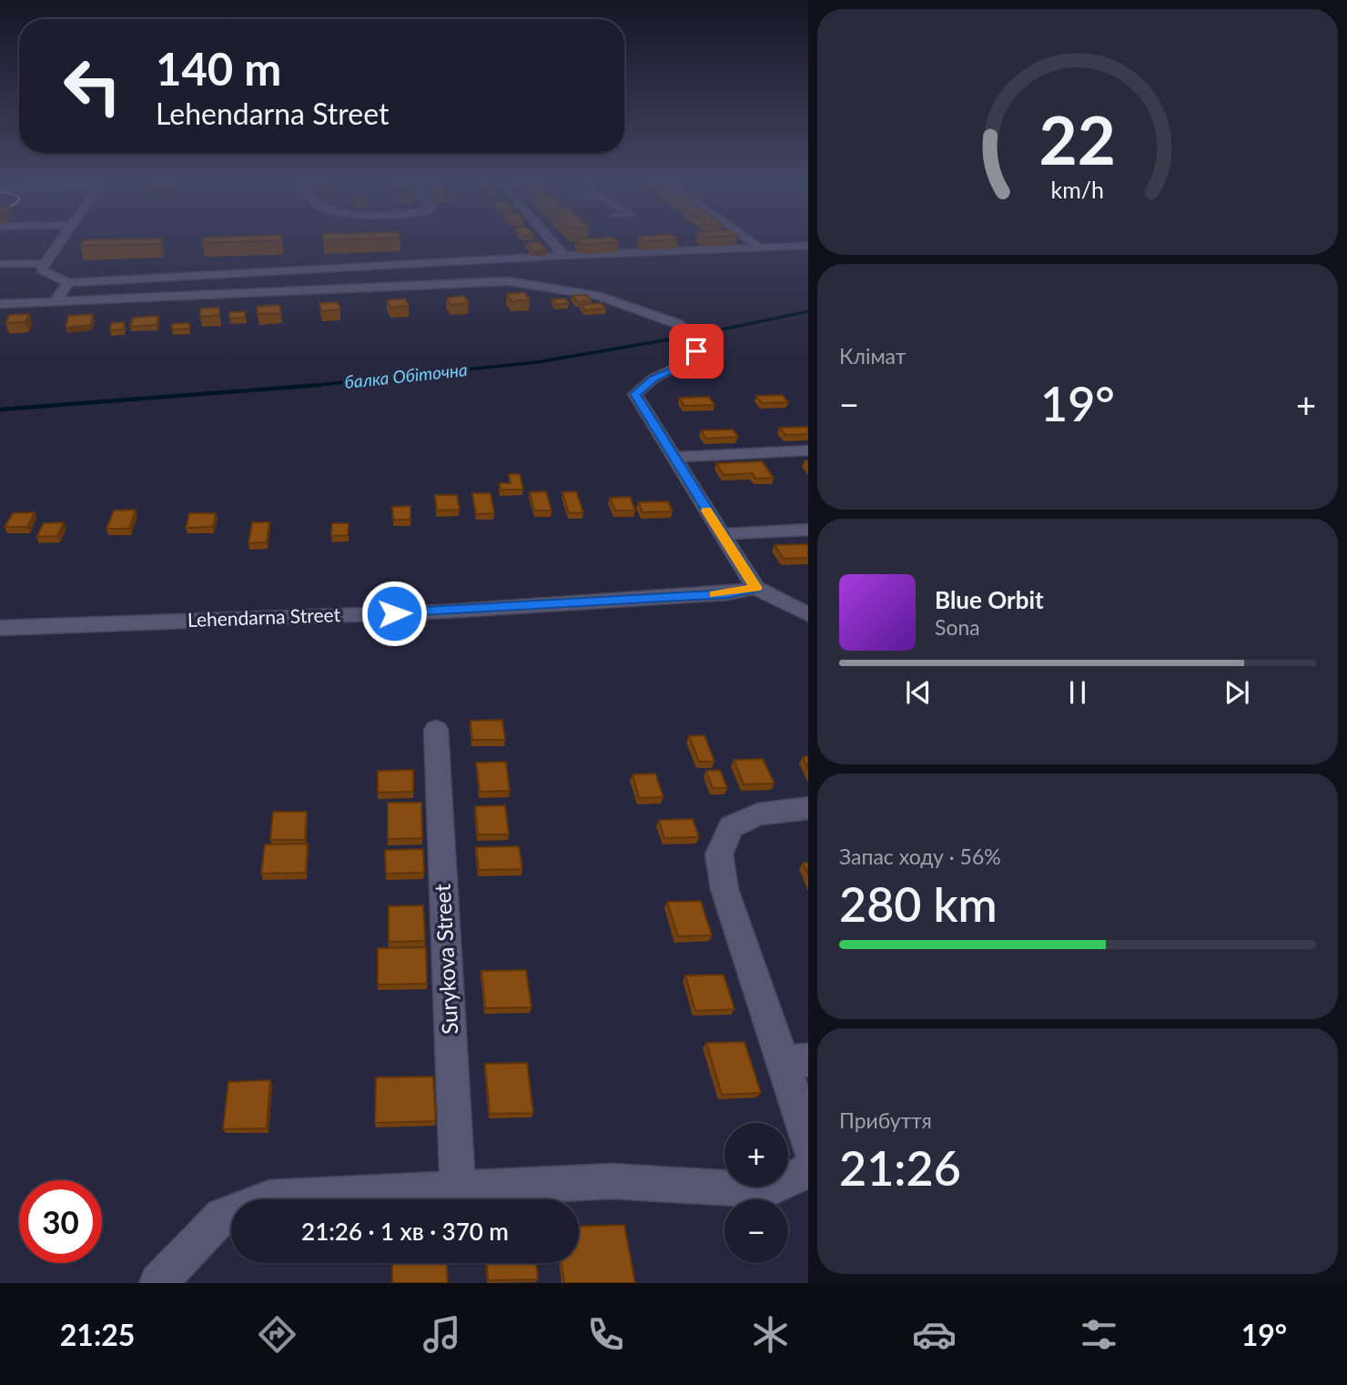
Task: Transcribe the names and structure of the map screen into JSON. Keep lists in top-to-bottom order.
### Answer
{
  "streets": {
    "street": ["Lehendarna Street", "Surykova Street"]
  },
  "water": ["балка Обіточна"],
  "page": {
    "turn": ["140 m", "Lehendarna Street"],
    "tile": [
      "Клімат",
      ["Запас ходу · 56%", "280 km"],
      ["Прибуття", "21:26"]
    ],
    "heat": ["−", "19°", "+"],
    "song": ["Blue Orbit", "Sona"],
    "map_buttons": ["+", "−"],
    "limit": "30",
    "trip": "21:26 · 1 хв · 370 m",
    "tabs": ["21:25", "19°"],
    "gauge": ["22", "km/h"]
  }
}
